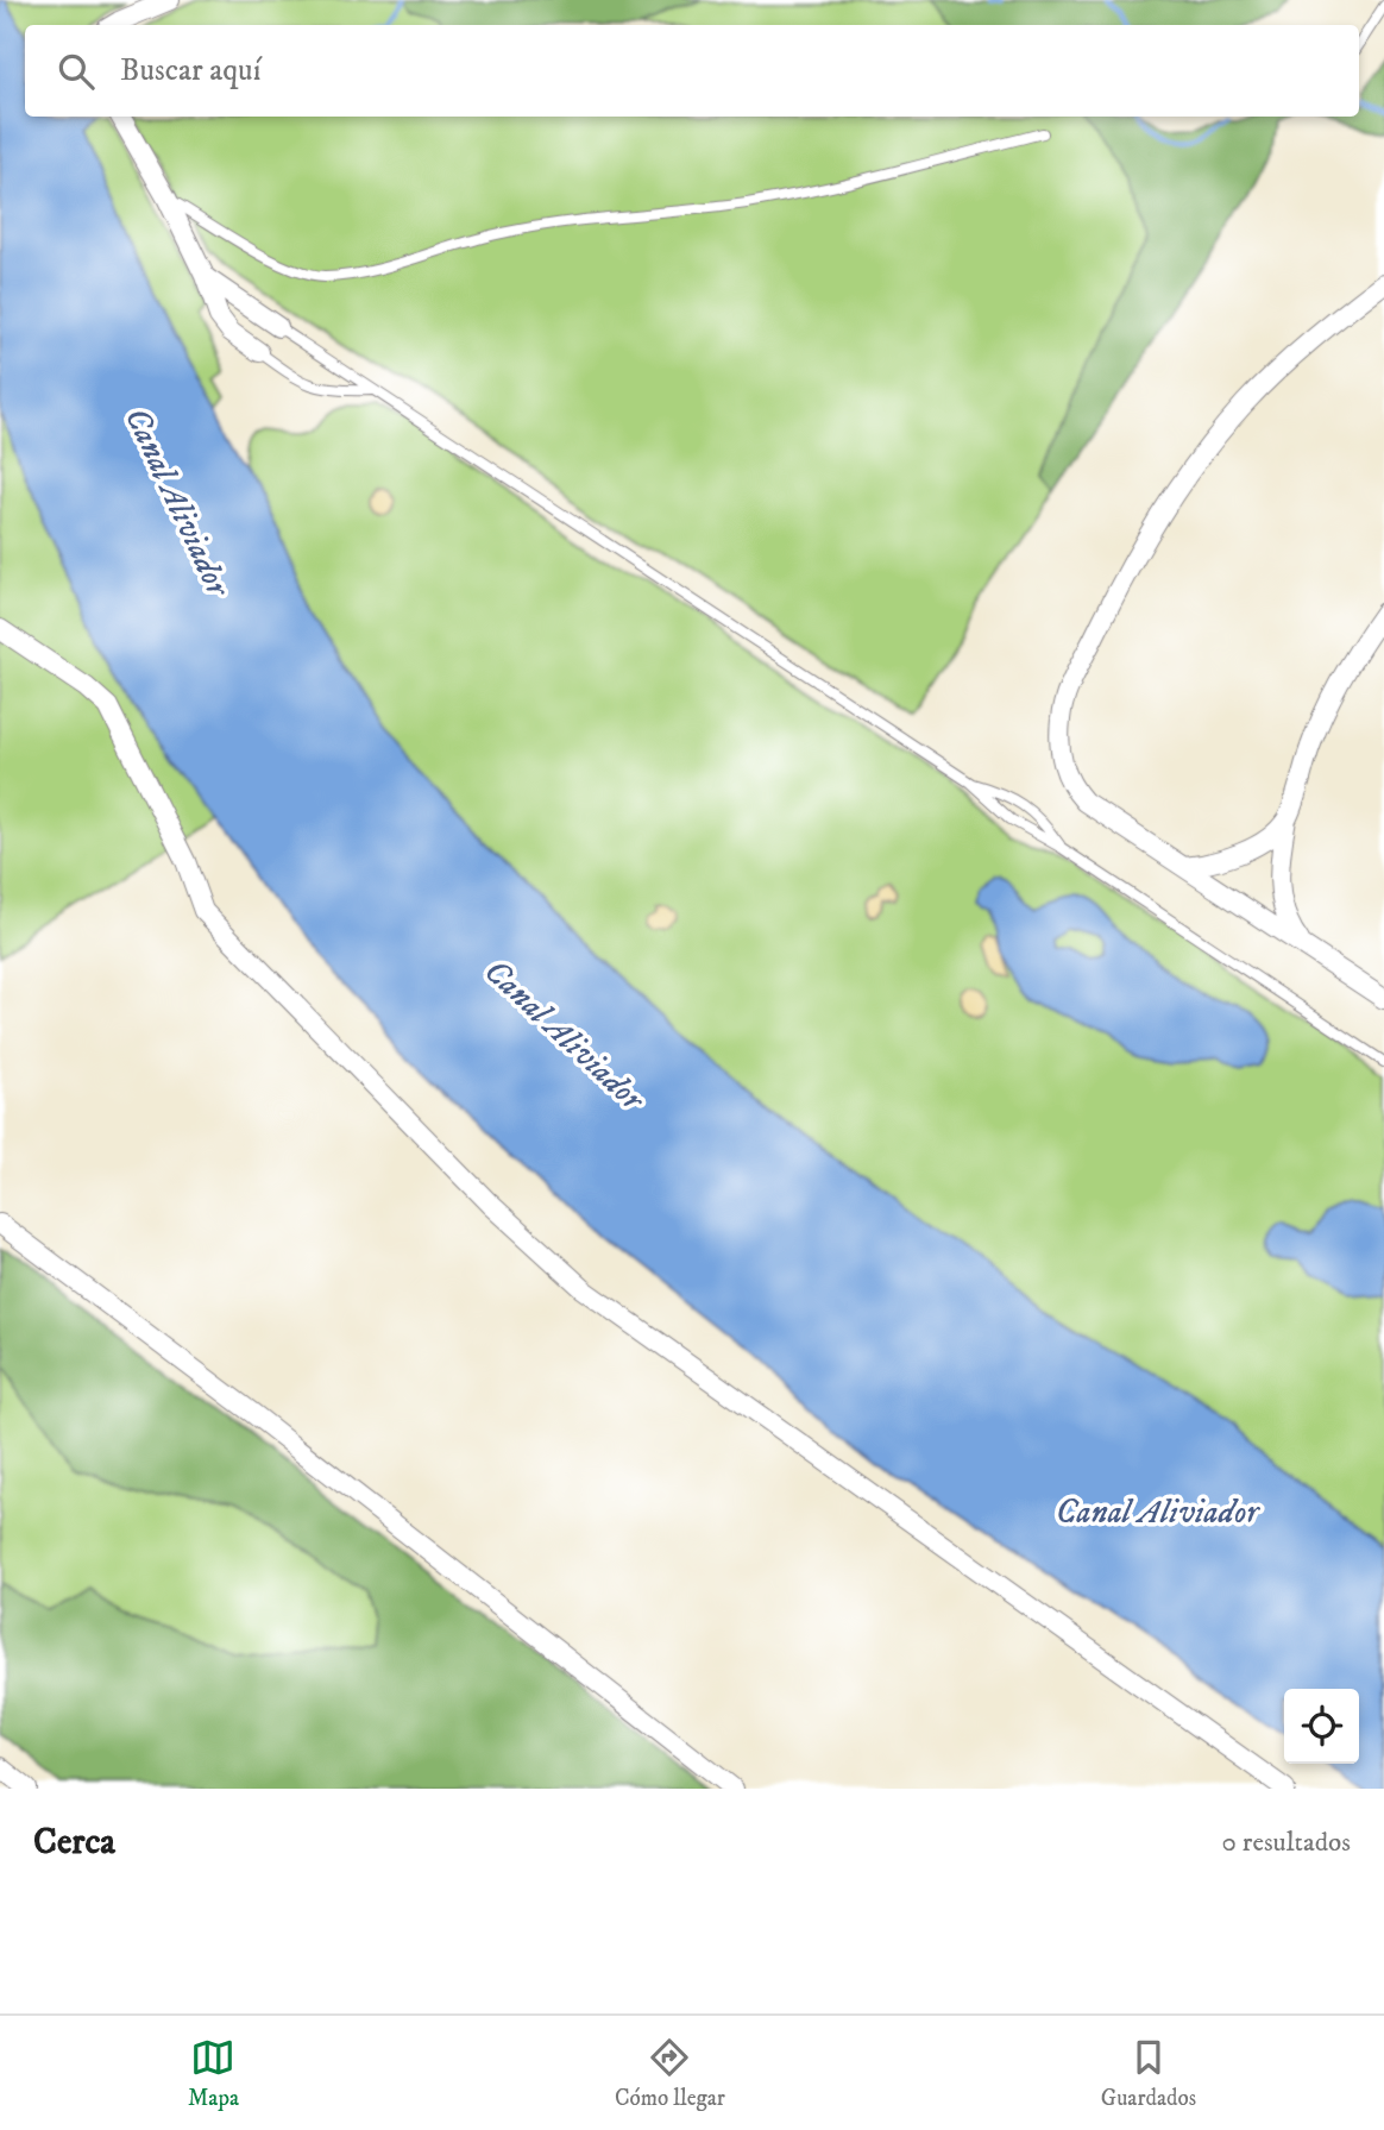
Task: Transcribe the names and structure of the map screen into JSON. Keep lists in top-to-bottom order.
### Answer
{
  "water": ["Canal Aliviador"],
  "page": {
    "search": "Buscar aquí",
    "heading": ["Cerca", "0 resultados"],
    "nav": ["Mapa", "Cómo llegar", "Guardados"]
  }
}
